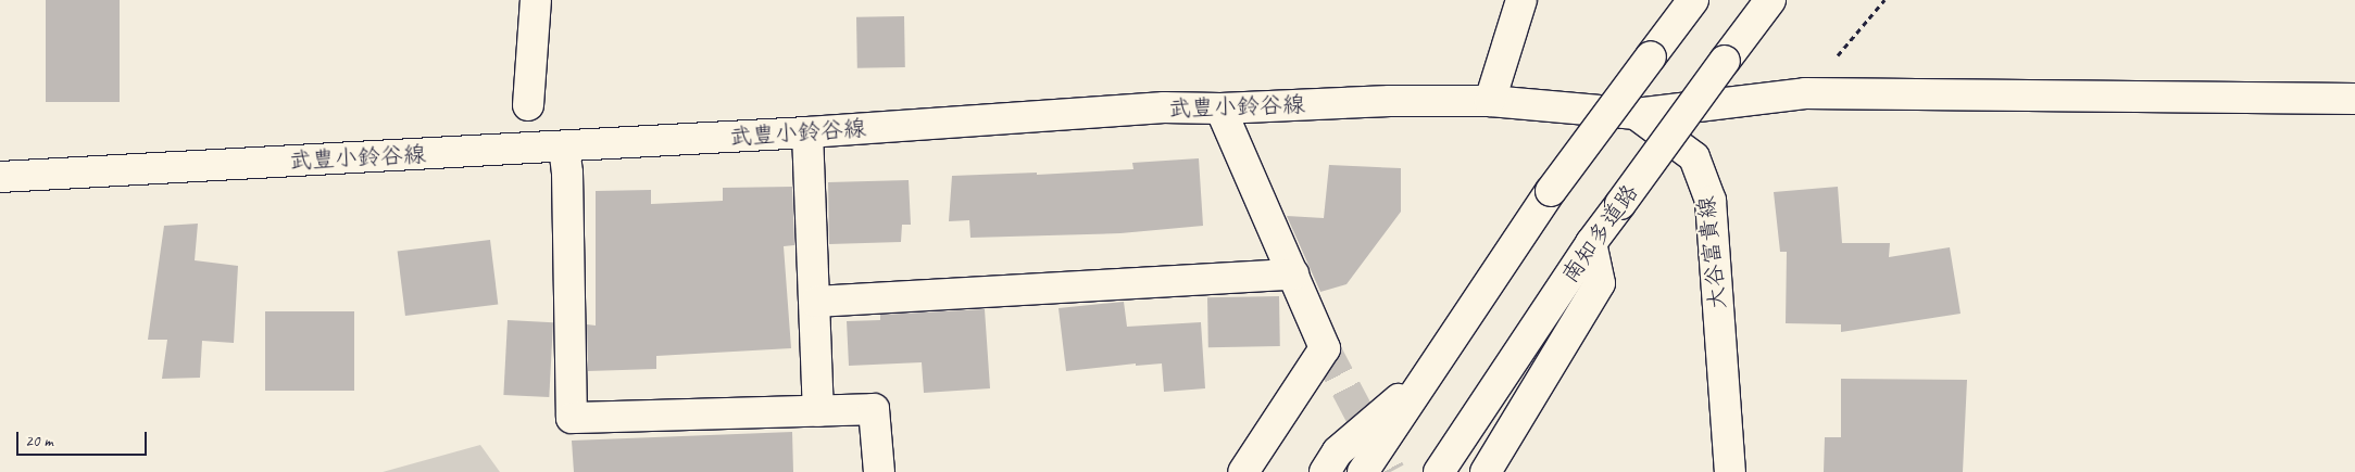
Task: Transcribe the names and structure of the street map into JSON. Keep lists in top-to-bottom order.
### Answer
{
  "streets": {
    "main road": ["武豊小鈴谷線", "南知多道路", "大谷富貴線"]
  },
  "scale_bar": "20 m"
}
